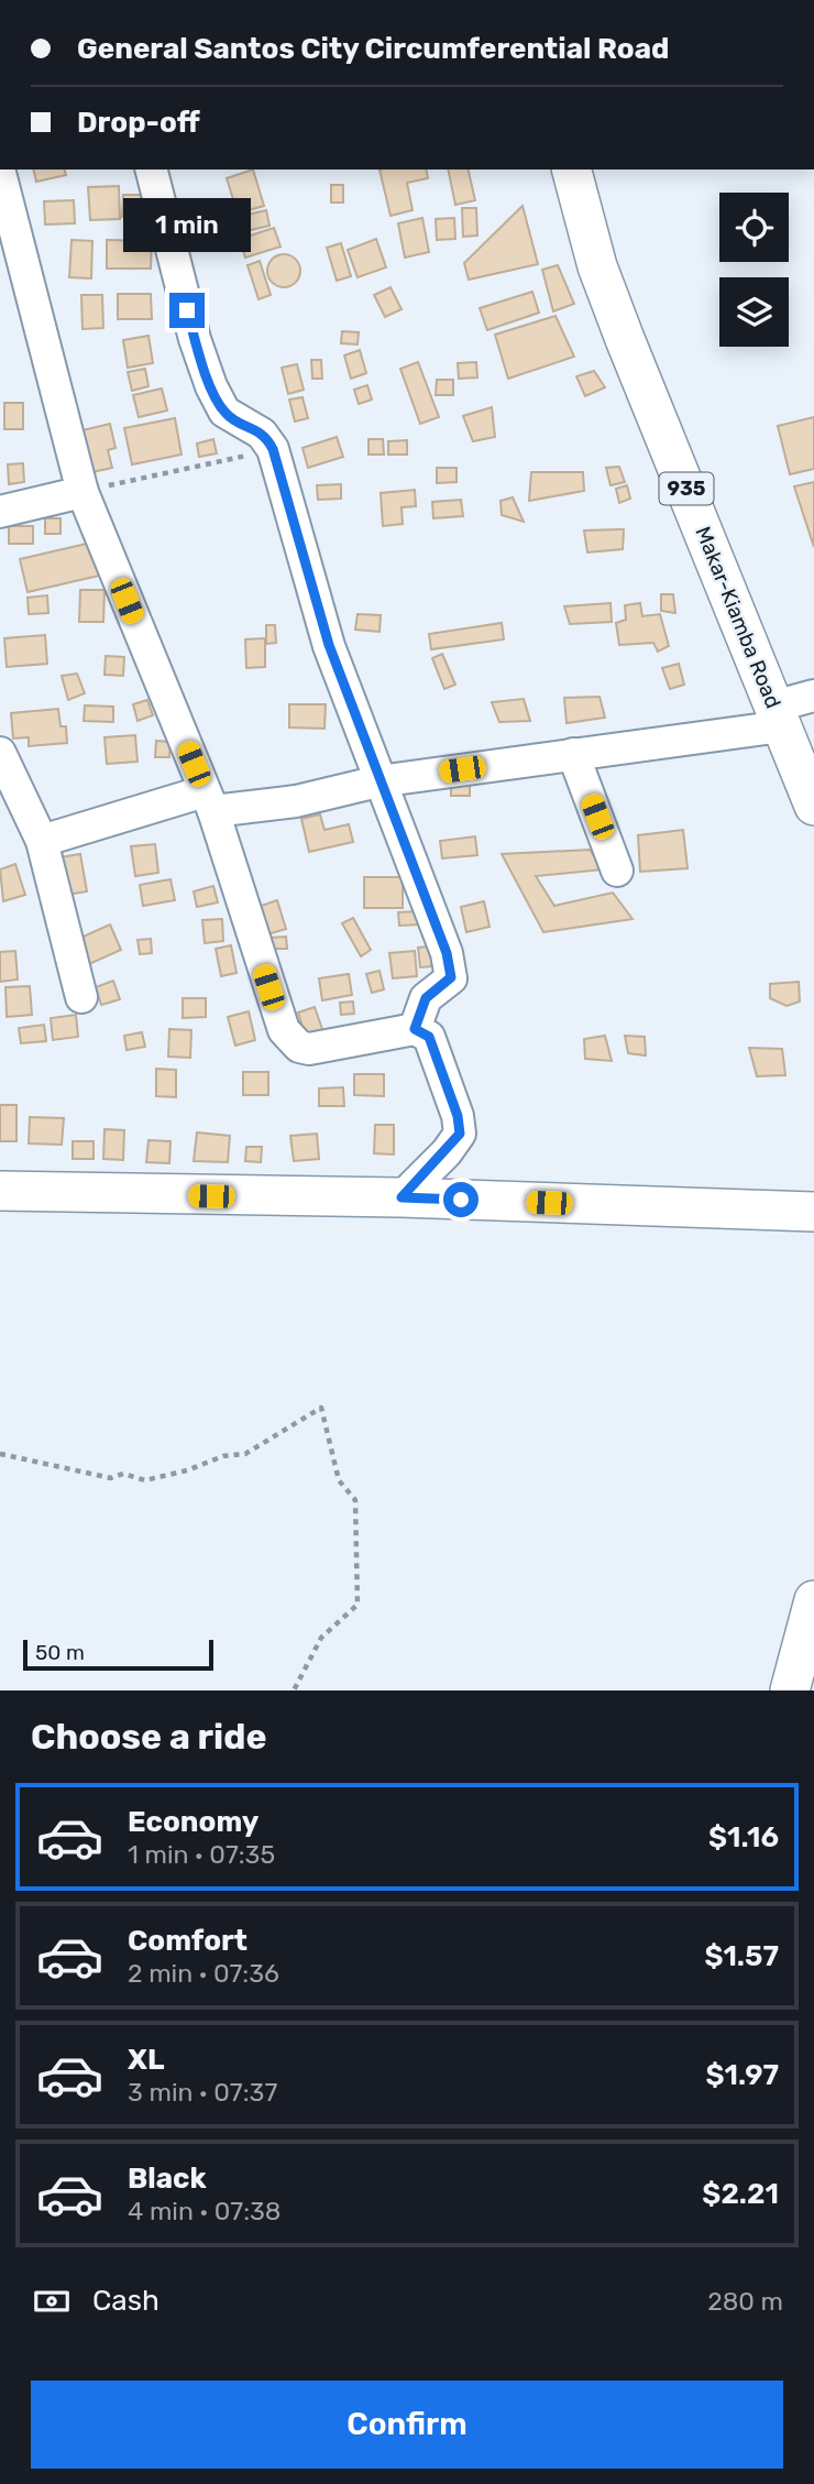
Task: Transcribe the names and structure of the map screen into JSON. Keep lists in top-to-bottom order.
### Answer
{
  "streets": {
    "main road": ["935", "Makar-Kiamba Road"]
  },
  "scale_bar": "50 m",
  "page": {
    "banner": ["General Santos City Circumferential Road", "Drop-off"],
    "bubble": "1 min",
    "scale": "50 m",
    "heading": "Choose a ride",
    "list": [
      {
        "name": "Economy",
        "note": "1 min · 07:35",
        "value": "$1.16"
      },
      {
        "name": "Comfort",
        "note": "2 min · 07:36",
        "value": "$1.57"
      },
      {
        "name": "XL",
        "note": "3 min · 07:37",
        "value": "$1.97"
      },
      {
        "name": "Black",
        "note": "4 min · 07:38",
        "value": "$2.21"
      }
    ],
    "pay": ["Cash", "280 m"],
    "buttons": "Confirm"
  }
}
